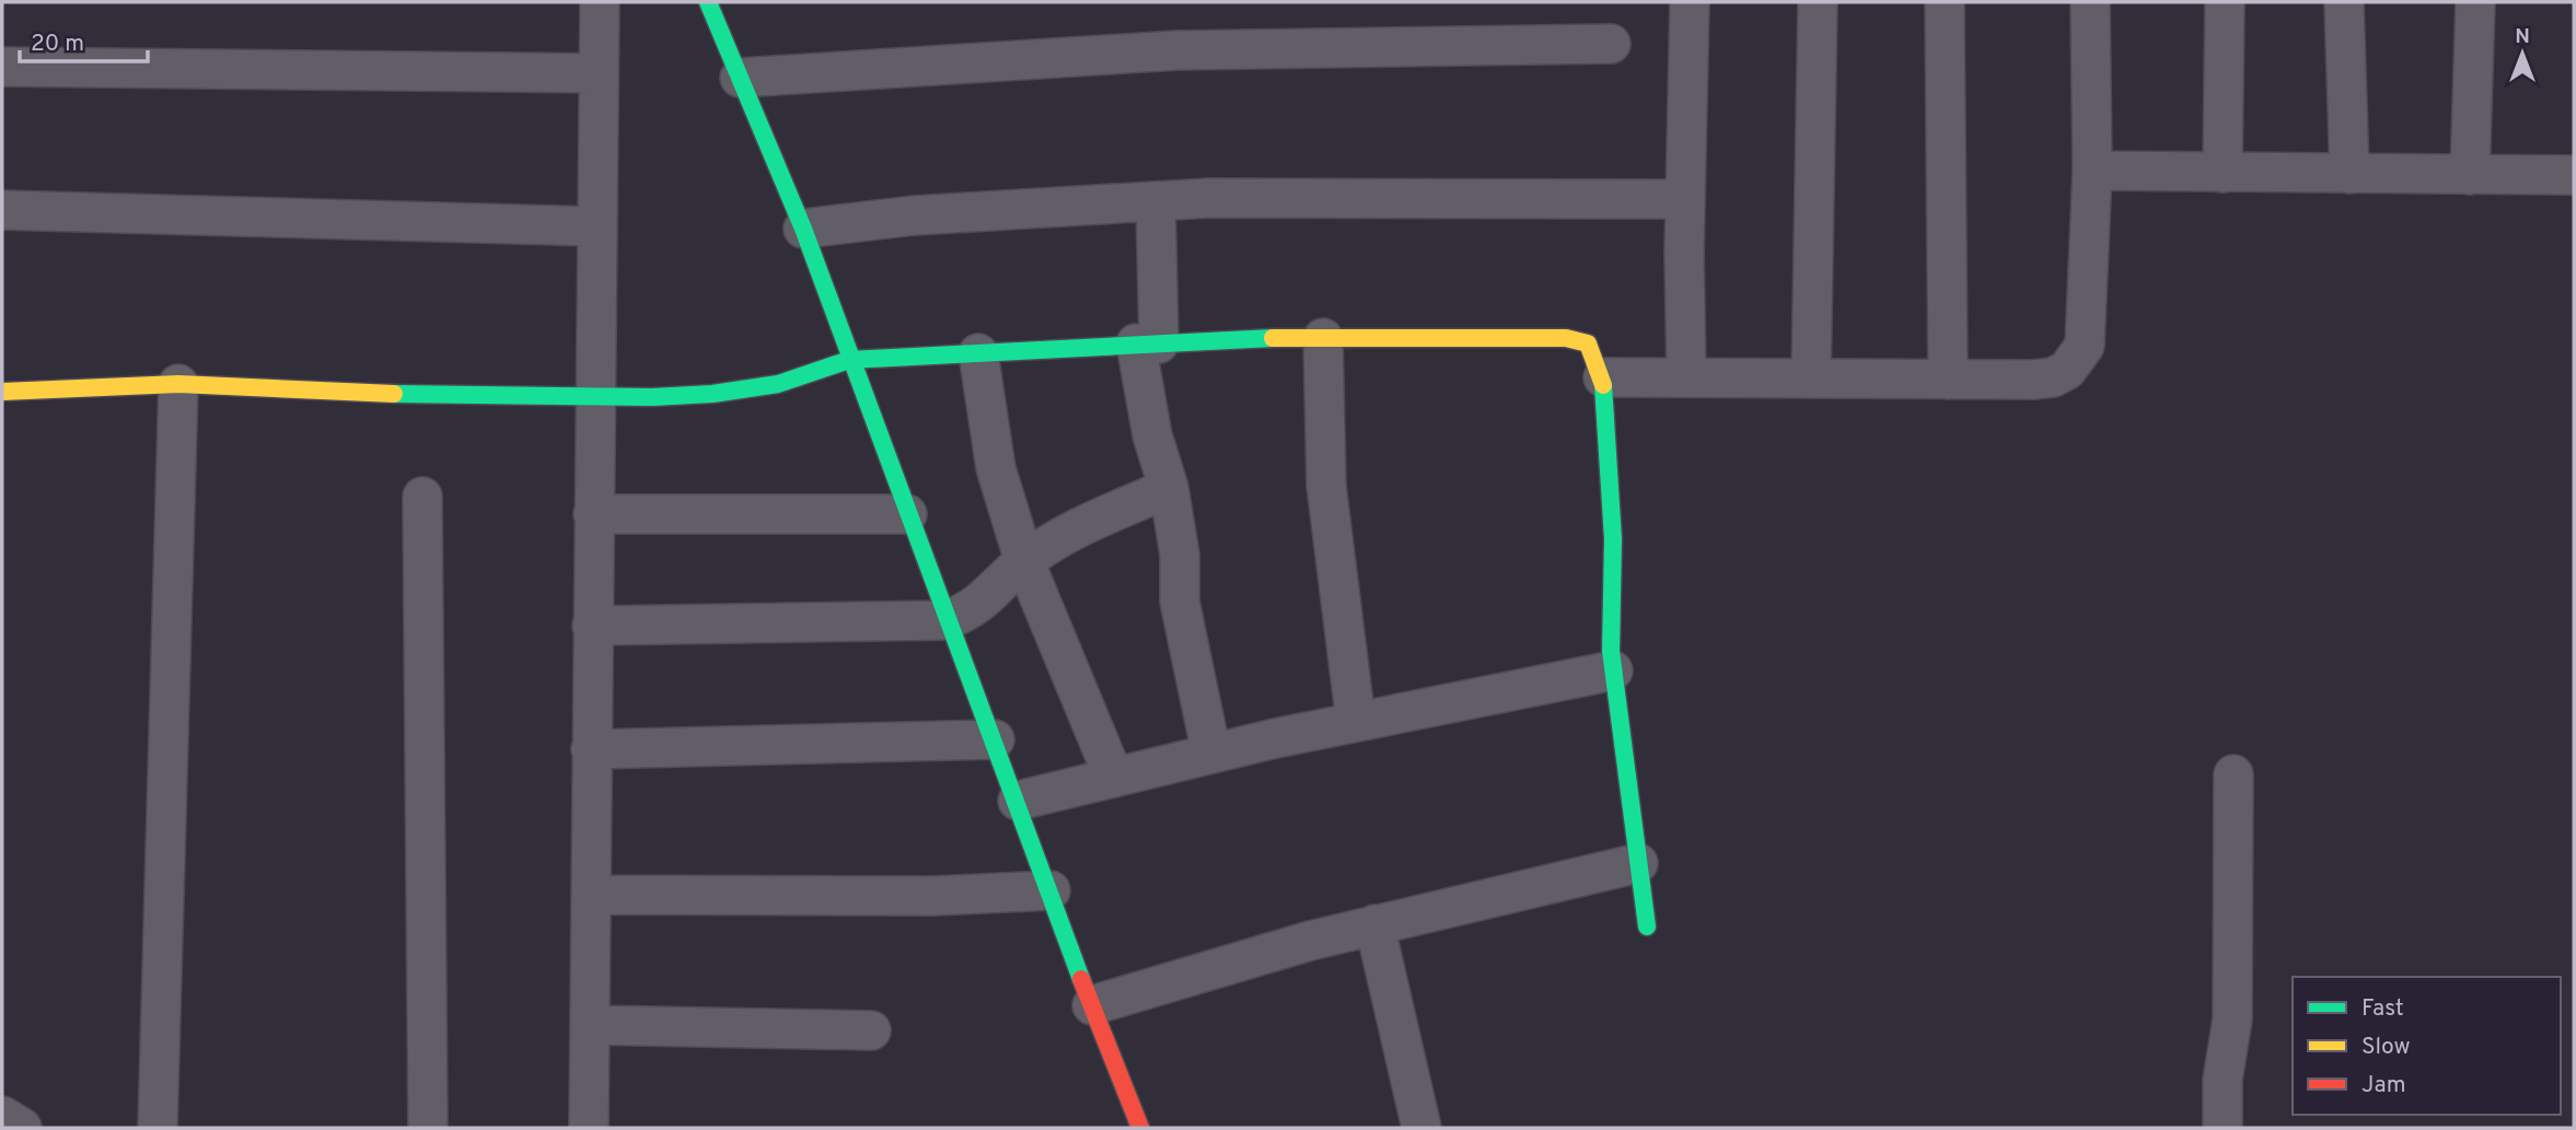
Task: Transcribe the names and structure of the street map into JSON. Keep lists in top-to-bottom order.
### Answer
{
  "legend": ["Fast", "Slow", "Jam"],
  "scale_bar": "20 m",
  "north": "top"
}
